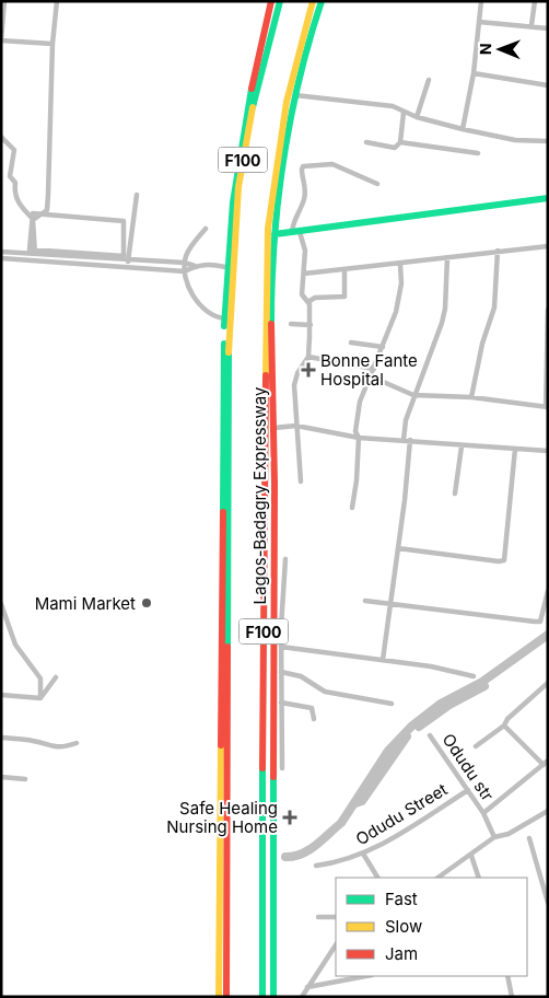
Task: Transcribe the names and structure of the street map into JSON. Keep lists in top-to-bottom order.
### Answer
{
  "streets": {
    "main road": ["F100", "Lagos-Badagry Expressway"],
    "street": ["Odudu str", "Odudu Street"]
  },
  "crossings": [
    ["Odudu str", "Odudu Street"]
  ],
  "places": {
    "health": ["Bonne Fante Hospital", "Safe Healing Nursing Home"],
    "other": ["Mami Market"]
  },
  "legend": ["Fast", "Slow", "Jam"],
  "north": "left"
}
